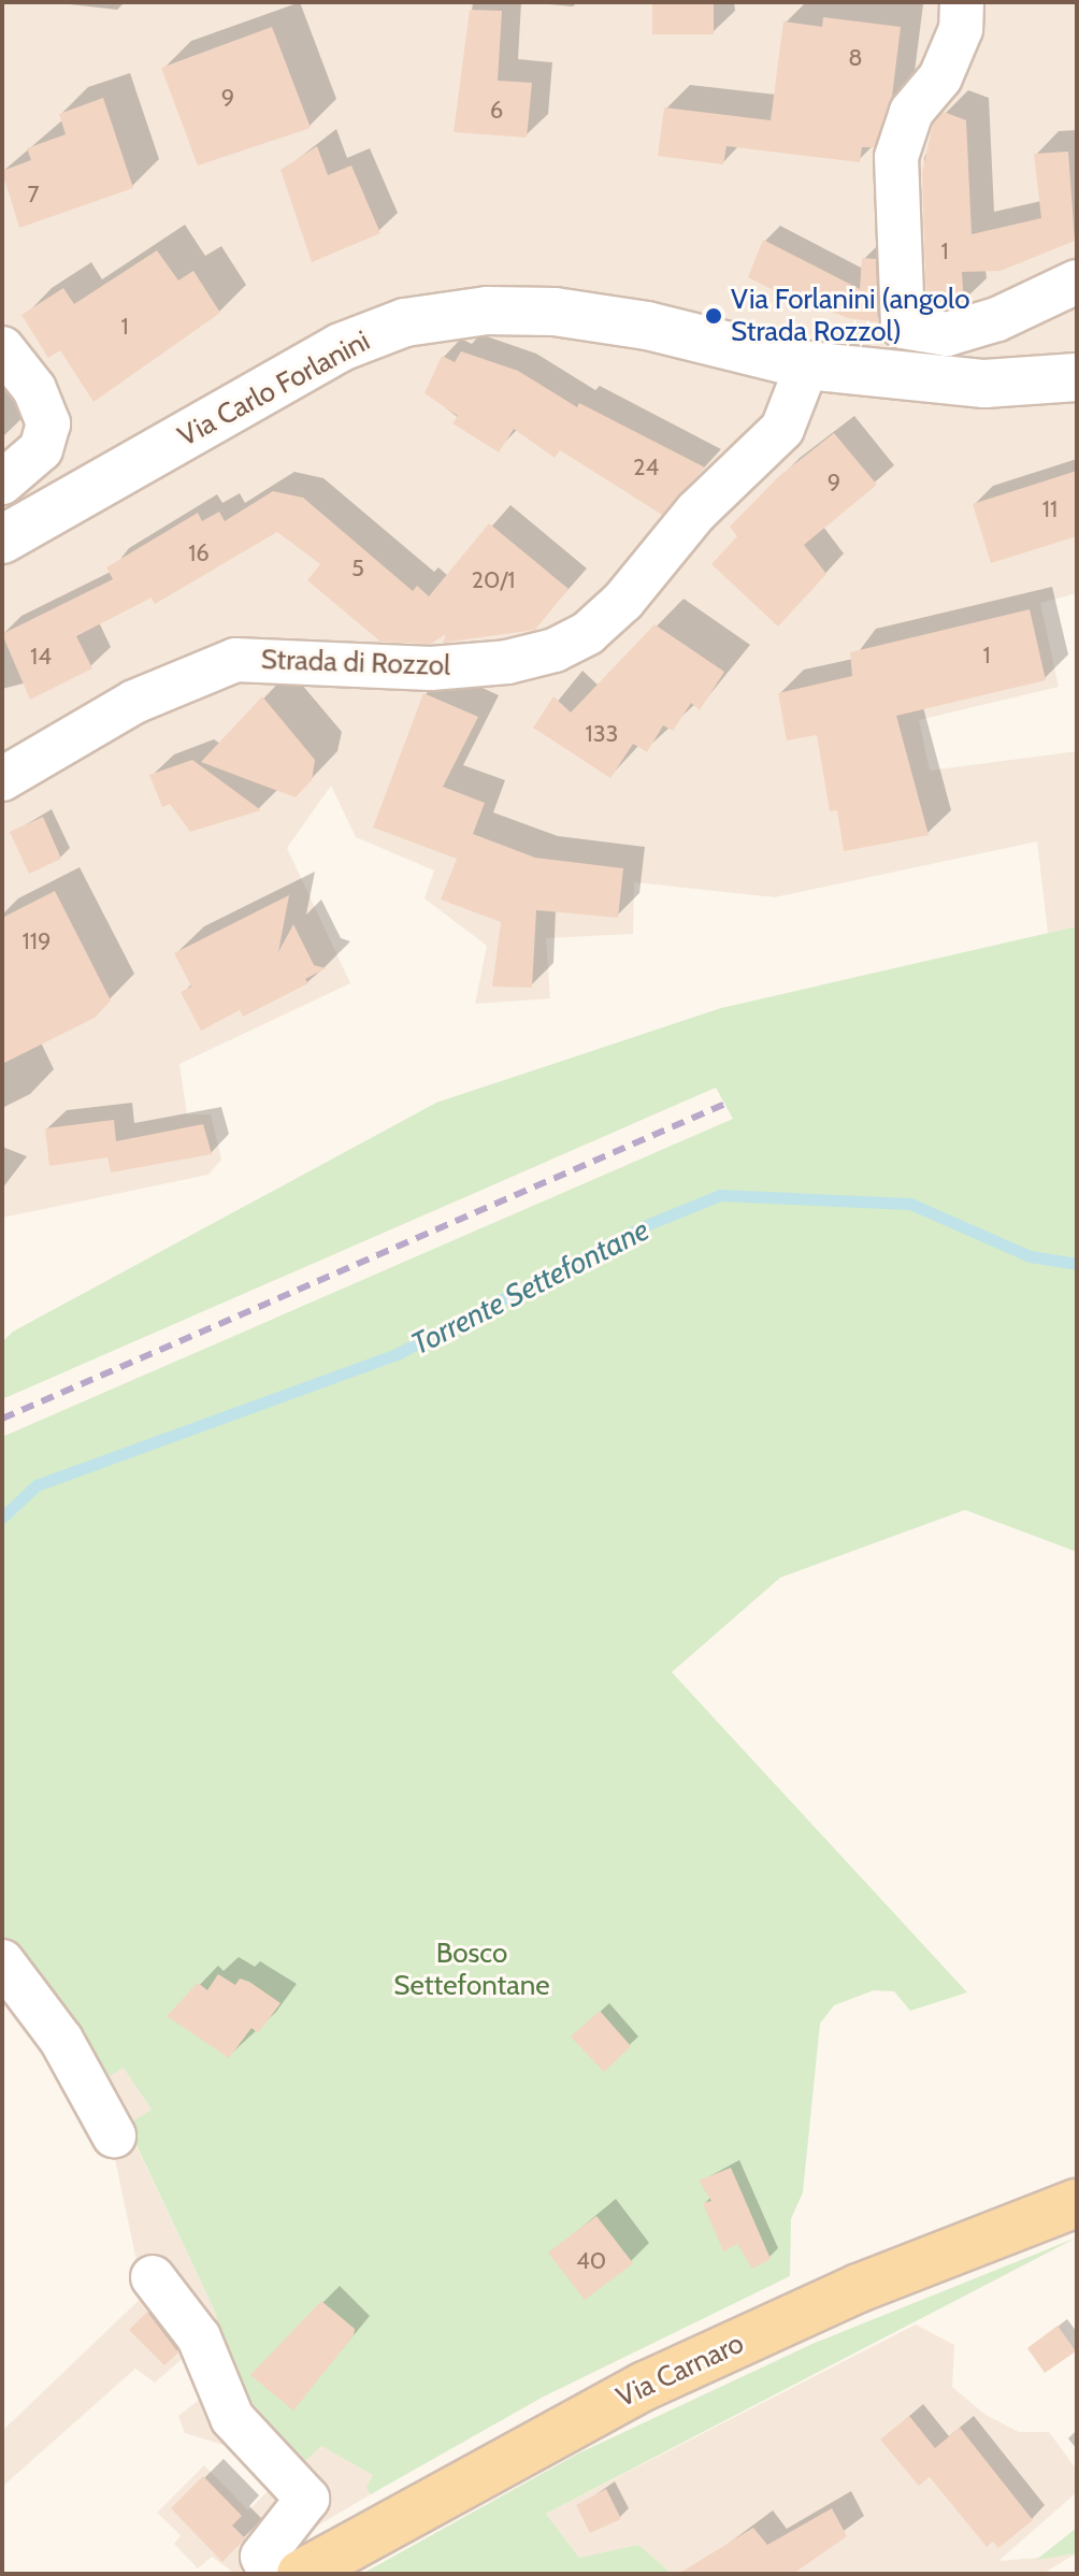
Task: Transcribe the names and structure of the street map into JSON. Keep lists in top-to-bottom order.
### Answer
{
  "streets": {
    "main road": ["Via Carlo Forlanini", "Via Carnaro"],
    "street": ["Strada di Rozzol"]
  },
  "crossings": [
    ["Via Carlo Forlanini", "Strada di Rozzol"]
  ],
  "water": ["Torrente Settefontane"],
  "parks": ["Bosco Settefontane"],
  "places": ["Via Forlanini (angolo Strada Rozzol)"],
  "house_numbers": [
    "8",
    "9",
    "6",
    "7",
    "1",
    "1",
    "24",
    "9",
    "11",
    "16",
    "5",
    "20/1",
    "1",
    "14",
    "133",
    "119",
    "40"
  ]
}
